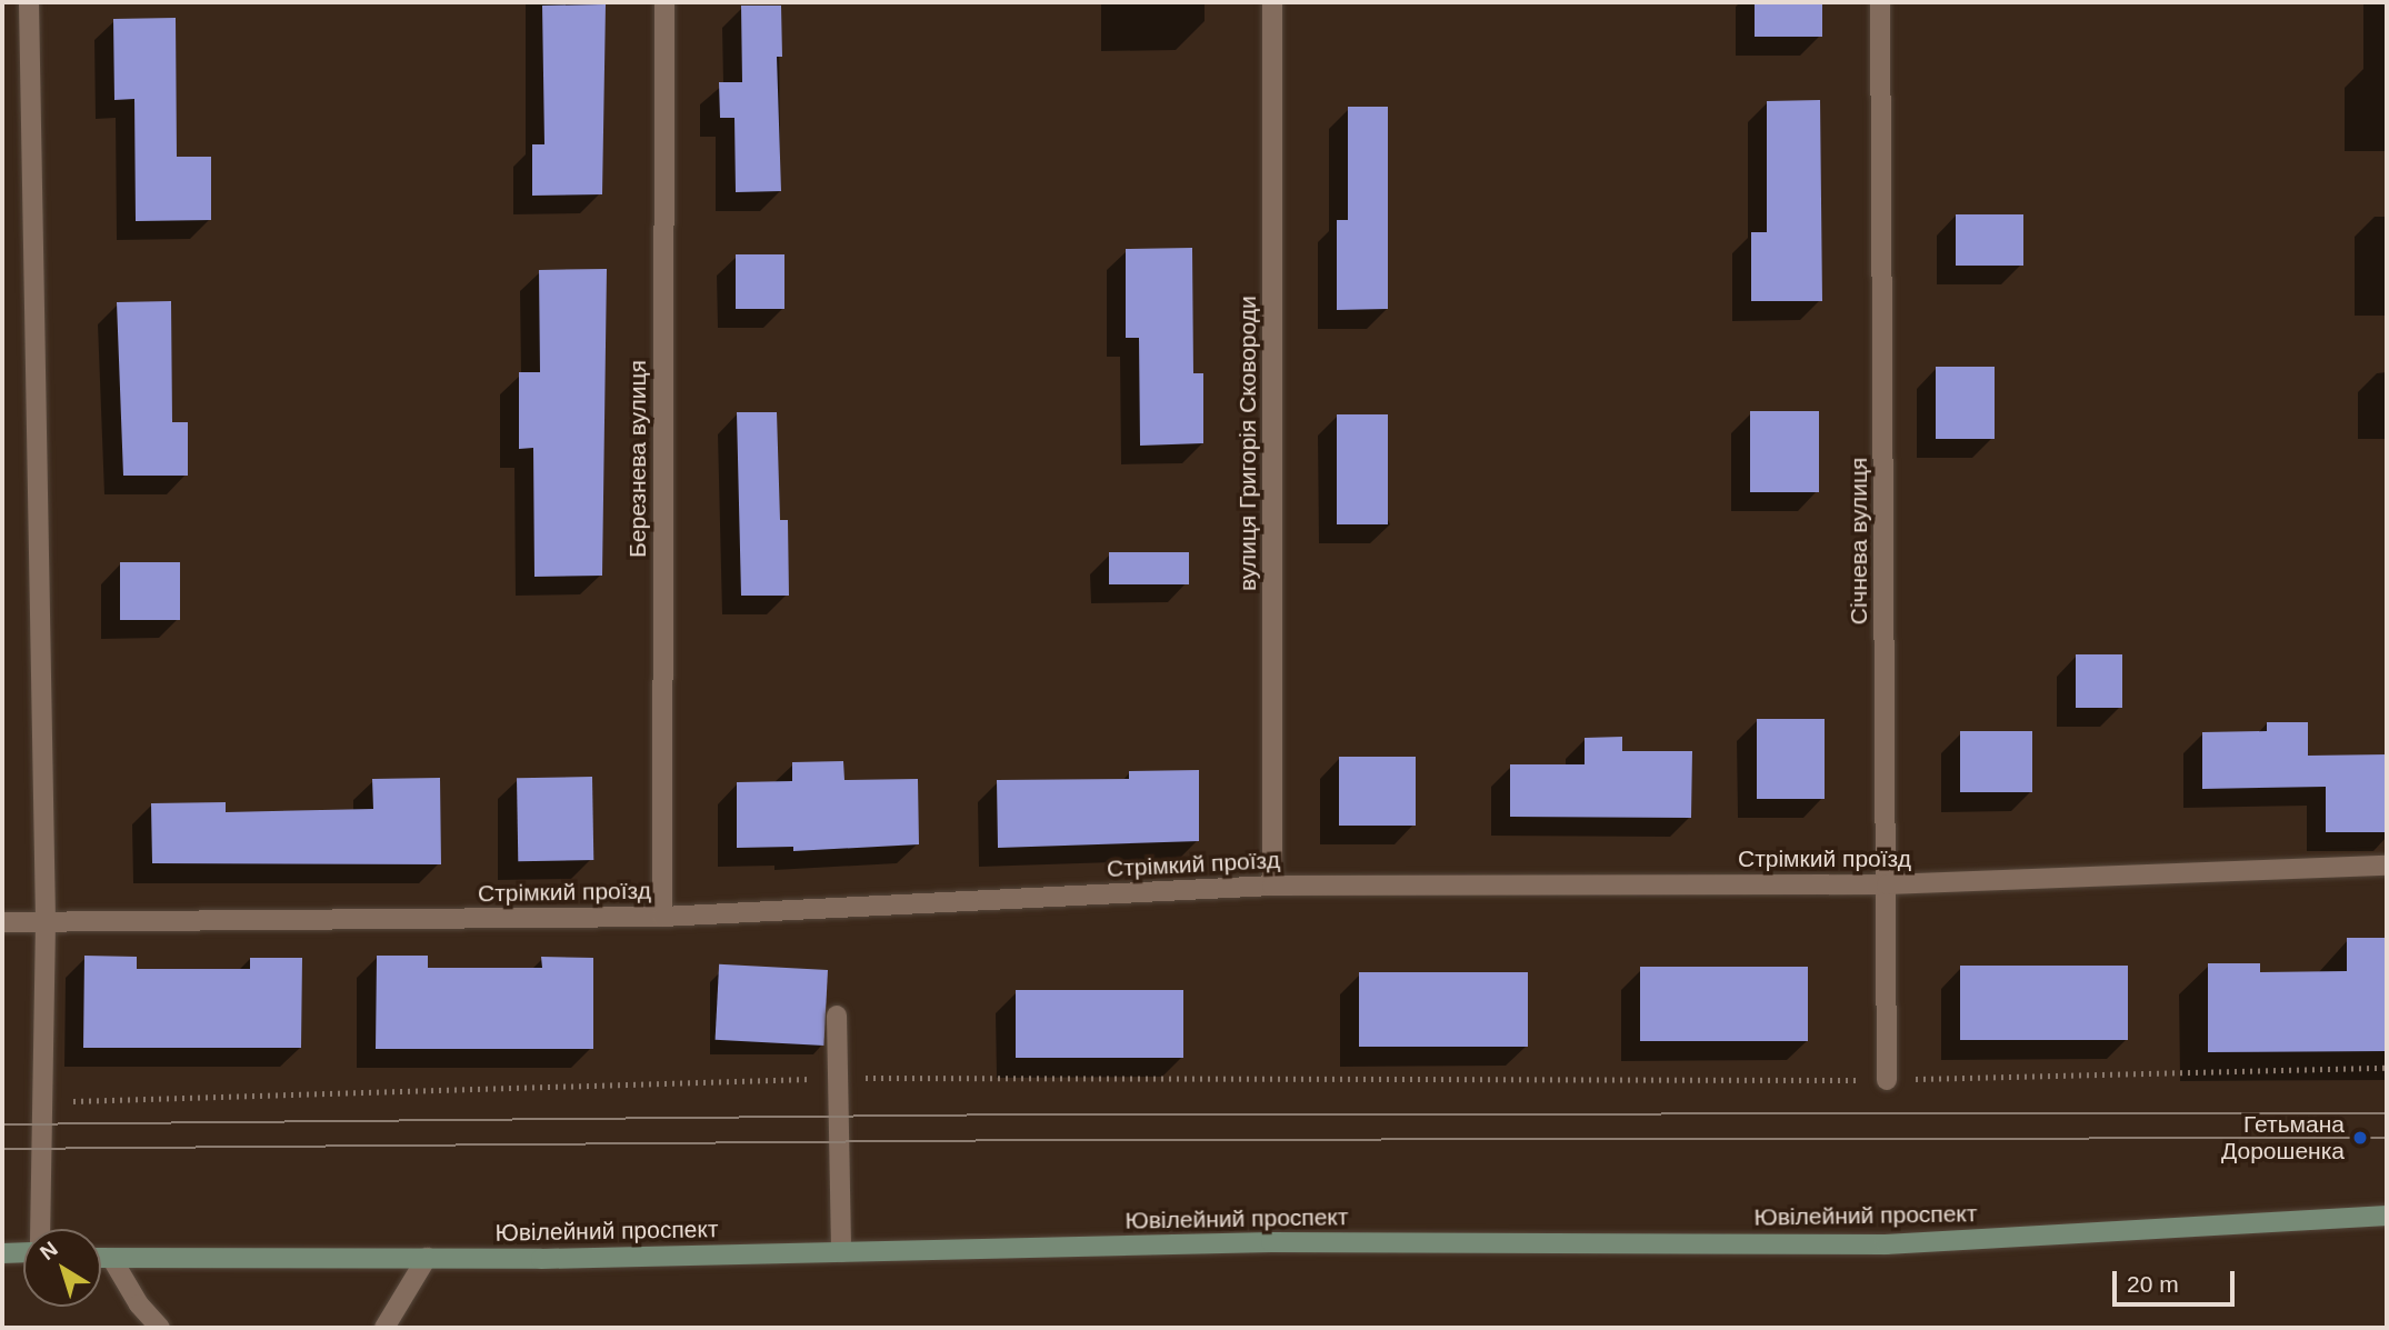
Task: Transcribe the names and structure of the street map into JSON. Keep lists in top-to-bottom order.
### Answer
{
  "streets": {
    "main road": ["Ювілейний проспект"],
    "street": [
      "вулиця Григорія Сковороди",
      "Березнева вулиця",
      "Січнева вулиця",
      "Стрімкий проїзд"
    ]
  },
  "crossings": [
    ["вулиця Григорія Сковороди", "Стрімкий проїзд"],
    ["Березнева вулиця", "Стрімкий проїзд"],
    ["Січнева вулиця", "Стрімкий проїзд"]
  ],
  "places": ["Гетьмана Дорошенка"],
  "scale_bar": "20 m",
  "north": "top left"
}
